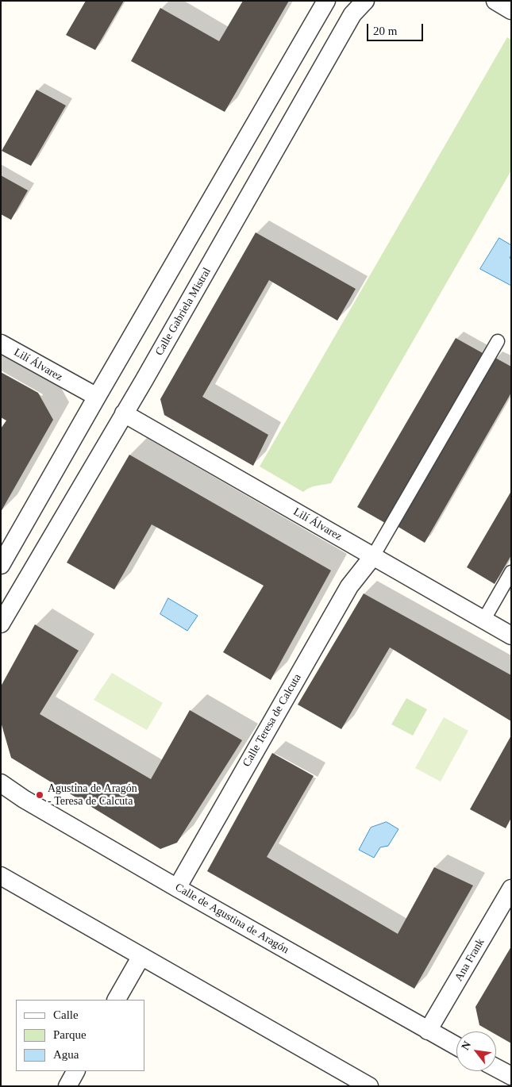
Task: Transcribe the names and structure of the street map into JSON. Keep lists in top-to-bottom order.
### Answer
{
  "streets": {
    "street": [
      "Calle Gabriela Mistral",
      "Lilí Álvarez",
      "Calle Teresa de Calcuta",
      "Calle de Agustina de Aragón",
      "Ana Frank"
    ]
  },
  "crossings": [
    ["Calle Gabriela Mistral", "Lilí Álvarez"],
    ["Lilí Álvarez", "Calle Teresa de Calcuta"],
    ["Calle Teresa de Calcuta", "Calle de Agustina de Aragón"],
    ["Calle de Agustina de Aragón", "Ana Frank"]
  ],
  "places": ["Agustina de Aragón - Teresa de Calcuta"],
  "legend": ["Calle", "Parque", "Agua"],
  "scale_bar": "20 m",
  "north": "top left"
}
